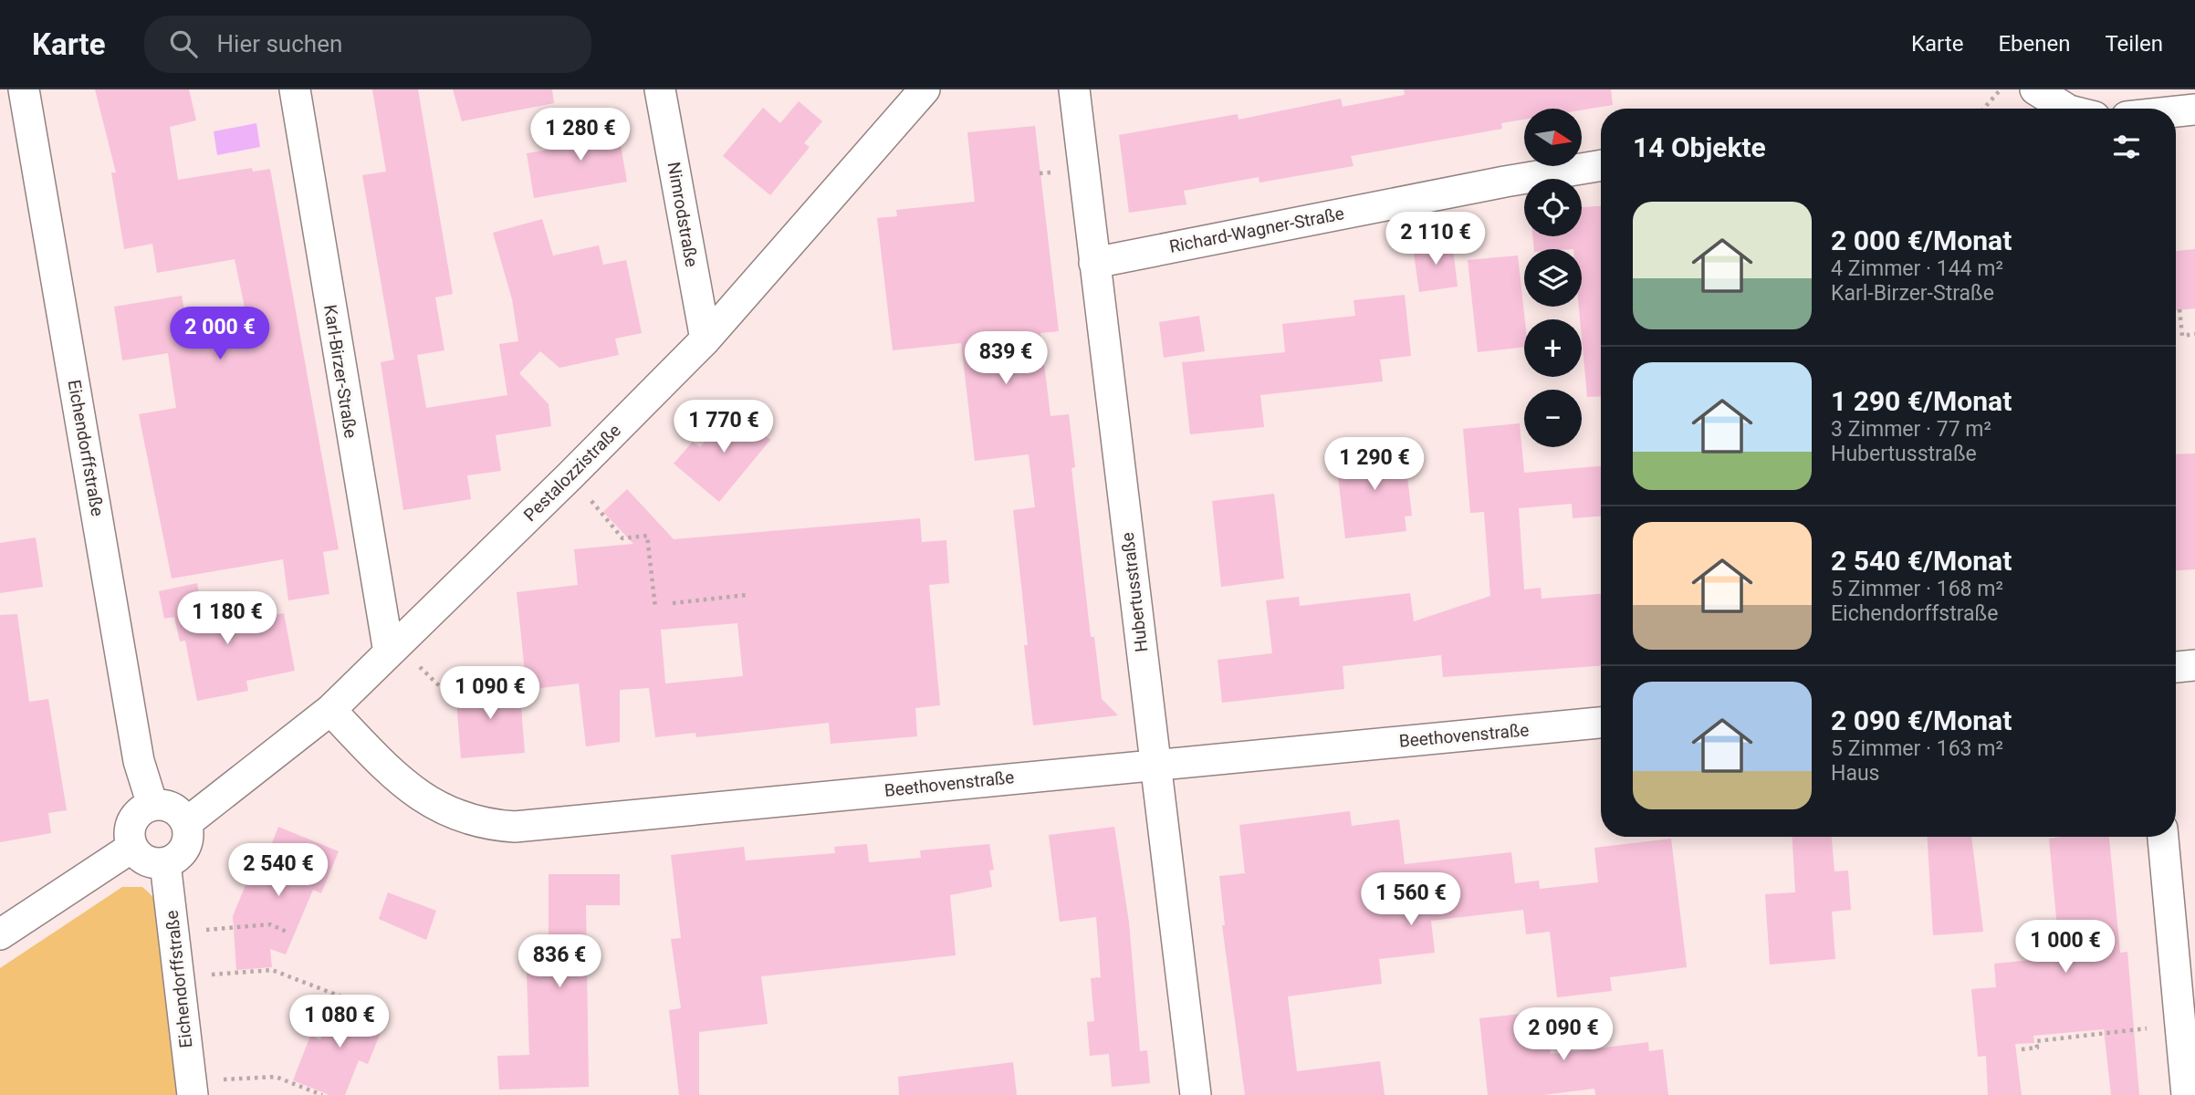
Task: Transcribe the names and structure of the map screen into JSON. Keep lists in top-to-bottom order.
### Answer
{
  "streets": {
    "street": [
      "Nimrodstraße",
      "Richard-Wagner-Straße",
      "Karl-Birzer-Straße",
      "Eichendorffstraße",
      "Pestalozzistraße",
      "Hubertusstraße",
      "Beethovenstraße"
    ]
  },
  "crossings": [
    ["Nimrodstraße", "Pestalozzistraße"],
    ["Richard-Wagner-Straße", "Hubertusstraße"],
    ["Karl-Birzer-Straße", "Pestalozzistraße"],
    ["Eichendorffstraße", "Pestalozzistraße"],
    ["Pestalozzistraße", "Beethovenstraße"],
    ["Hubertusstraße", "Beethovenstraße"]
  ],
  "north": "right",
  "page": {
    "header": "Karte",
    "search": "Hier suchen",
    "nav": ["Karte", "Ebenen", "Teilen"],
    "price": [
      "1 280 €",
      "2 110 €",
      "2 000 €",
      "839 €",
      "1 770 €",
      "1 290 €",
      "1 180 €",
      "1 090 €",
      "2 540 €",
      "1 560 €",
      "1 000 €",
      "836 €",
      "1 080 €",
      "2 090 €"
    ],
    "map_buttons": ["+", "−"],
    "heading": "14 Objekte",
    "list": [
      {
        "name": "2 000 €/Monat",
        "note": "4 Zimmer · 144 m² · Karl-Birzer-Straße"
      },
      {
        "name": "1 290 €/Monat",
        "note": "3 Zimmer · 77 m² · Hubertusstraße"
      },
      {
        "name": "2 540 €/Monat",
        "note": "5 Zimmer · 168 m² · Eichendorffstraße"
      },
      {
        "name": "2 090 €/Monat",
        "note": "5 Zimmer · 163 m² · Haus"
      }
    ]
  }
}
